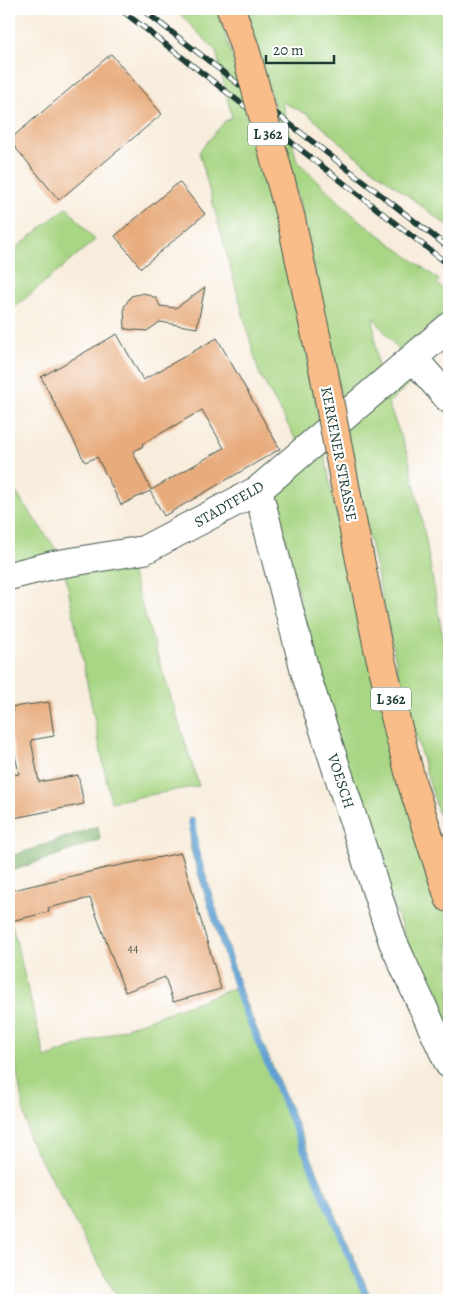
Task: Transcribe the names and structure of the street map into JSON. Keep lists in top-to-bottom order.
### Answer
{
  "streets": {
    "main road": ["L 362", "KERKENER STRASSE"],
    "street": ["STADTFELD", "VOESCH"]
  },
  "crossings": [
    ["STADTFELD", "VOESCH"]
  ],
  "house_numbers": ["44"],
  "scale_bar": "20 m"
}
